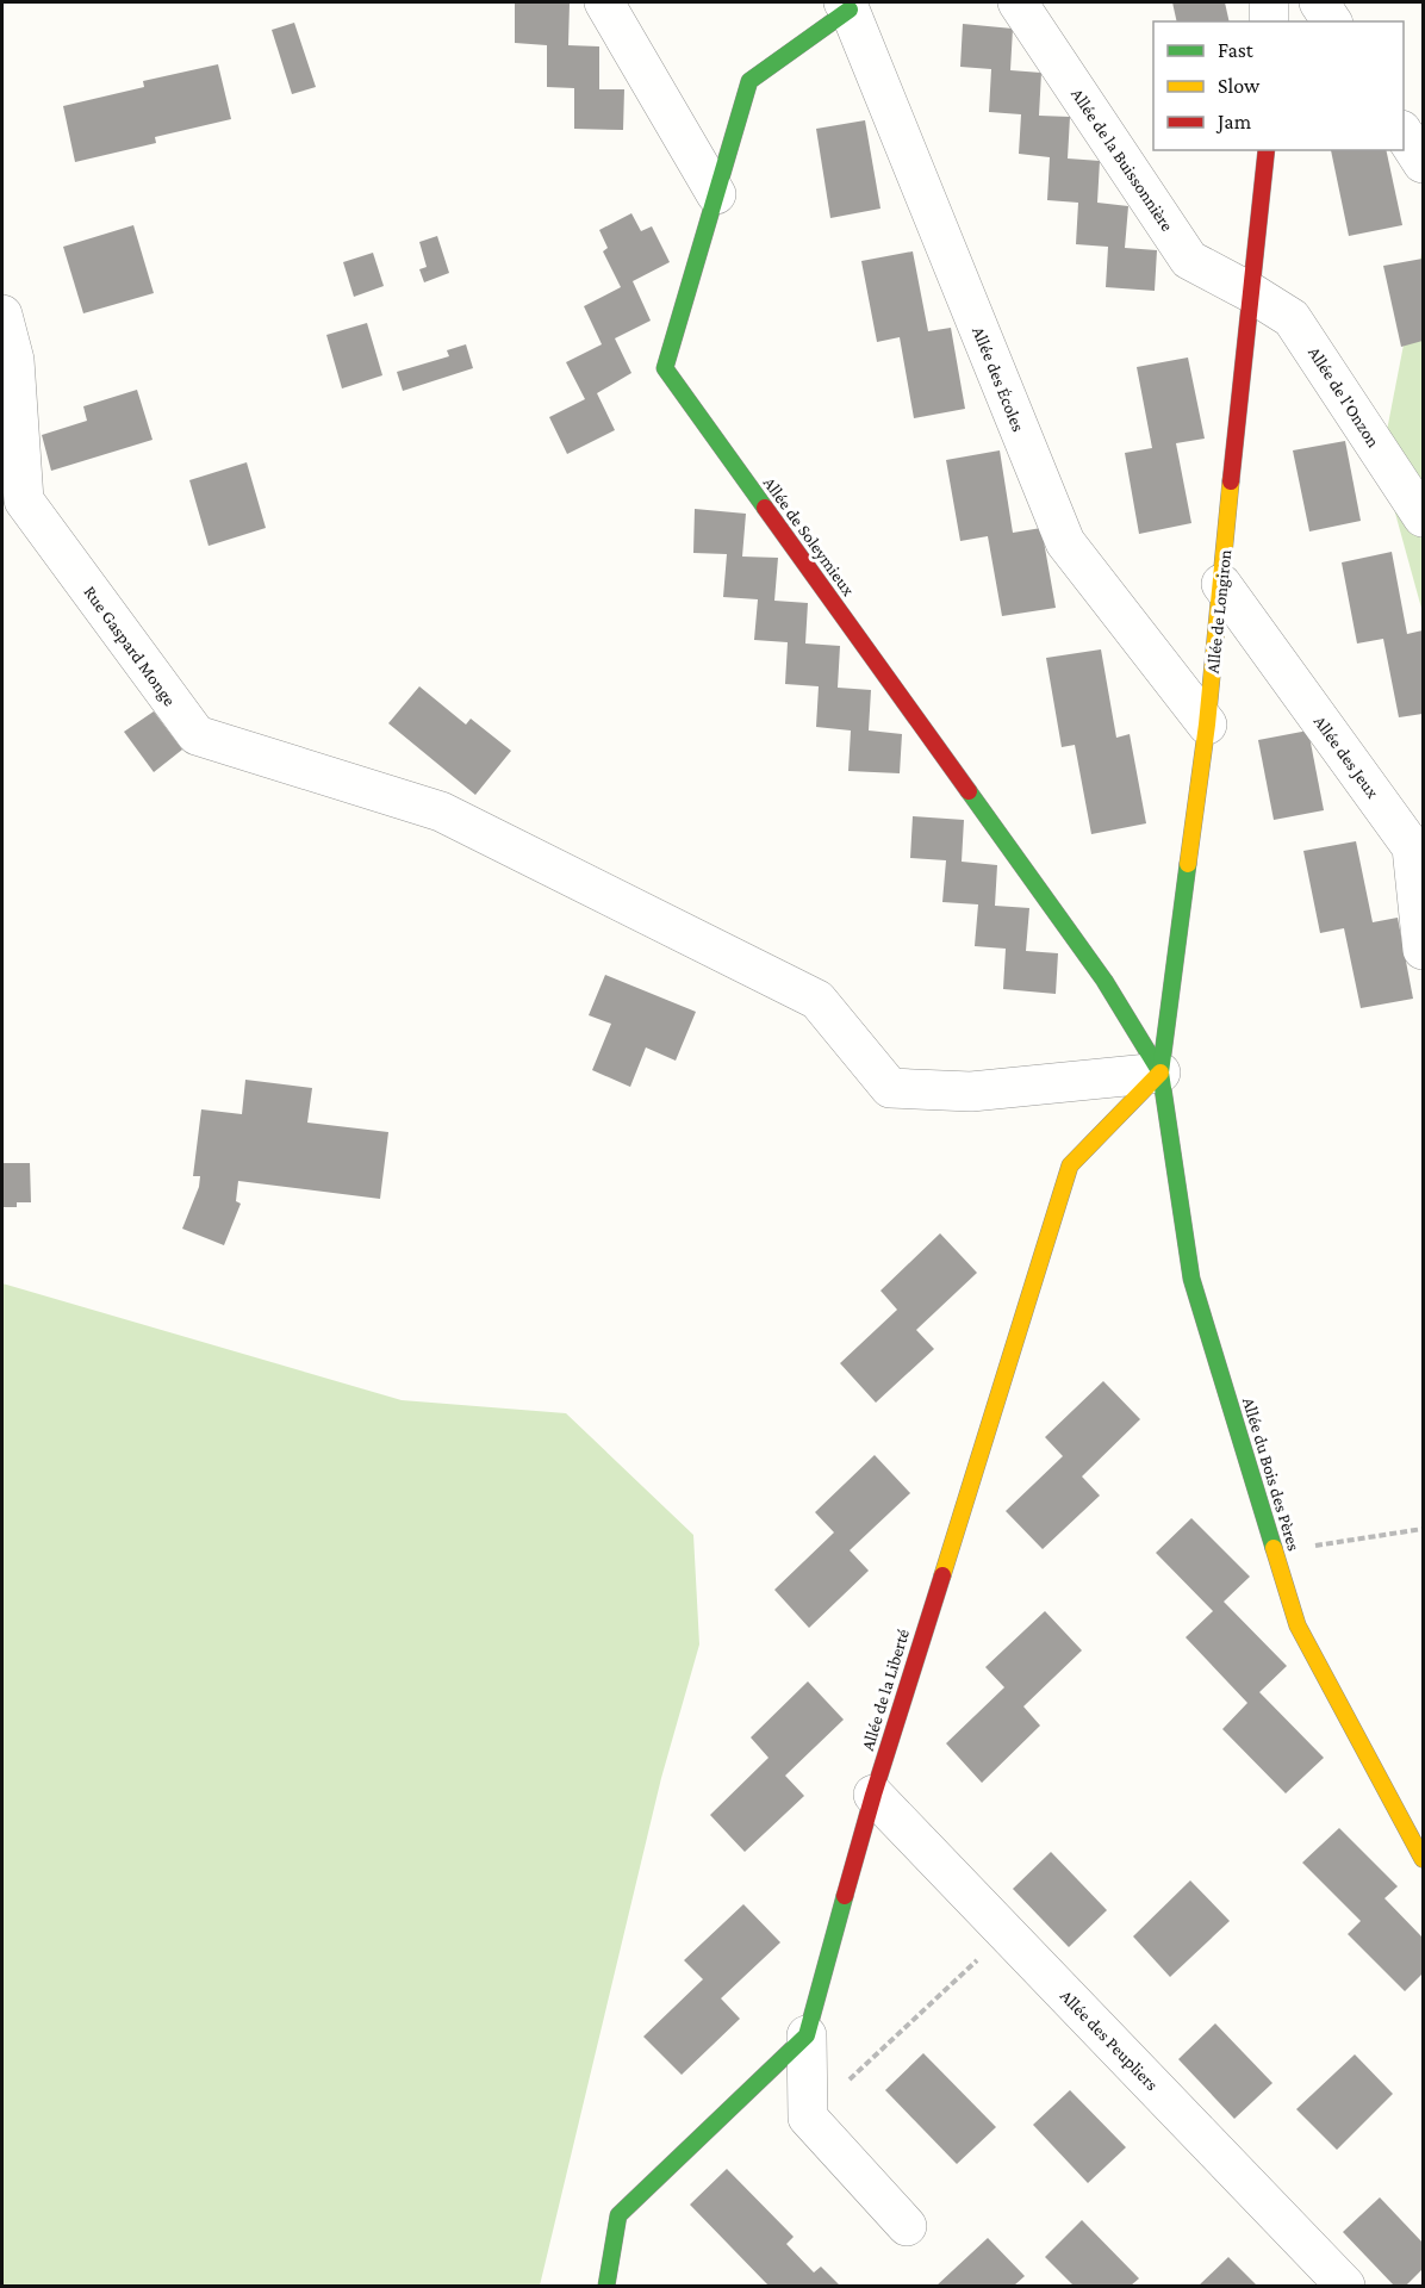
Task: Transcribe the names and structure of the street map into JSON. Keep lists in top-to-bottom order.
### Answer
{
  "streets": {
    "street": [
      "Allée de la Buissonnière",
      "Allée des Écoles",
      "Allée de l'Onzon",
      "Allée de Soleymieux",
      "Allée de Longiron",
      "Rue Gaspard Monge",
      "Allée des Jeux",
      "Allée du Bois des Pères",
      "Allée de la Liberté",
      "Allée des Peupliers"
    ]
  },
  "crossings": [
    ["Allée de la Buissonnière", "Allée de l'Onzon"],
    ["Allée de la Buissonnière", "Allée de Longiron"],
    ["Allée des Écoles", "Allée de Soleymieux"],
    ["Allée des Écoles", "Allée de Longiron"],
    ["Allée de l'Onzon", "Allée de Longiron"],
    ["Allée de Soleymieux", "Allée de Longiron"],
    ["Allée de Soleymieux", "Rue Gaspard Monge"],
    ["Allée de Soleymieux", "Allée du Bois des Pères"],
    ["Allée de Soleymieux", "Allée de la Liberté"],
    ["Allée de Longiron", "Rue Gaspard Monge"],
    ["Allée de Longiron", "Allée des Jeux"],
    ["Allée de Longiron", "Allée du Bois des Pères"],
    ["Allée de Longiron", "Allée de la Liberté"],
    ["Rue Gaspard Monge", "Allée du Bois des Pères"],
    ["Rue Gaspard Monge", "Allée de la Liberté"],
    ["Allée du Bois des Pères", "Allée de la Liberté"],
    ["Allée de la Liberté", "Allée des Peupliers"]
  ],
  "legend": ["Fast", "Slow", "Jam"]
}
